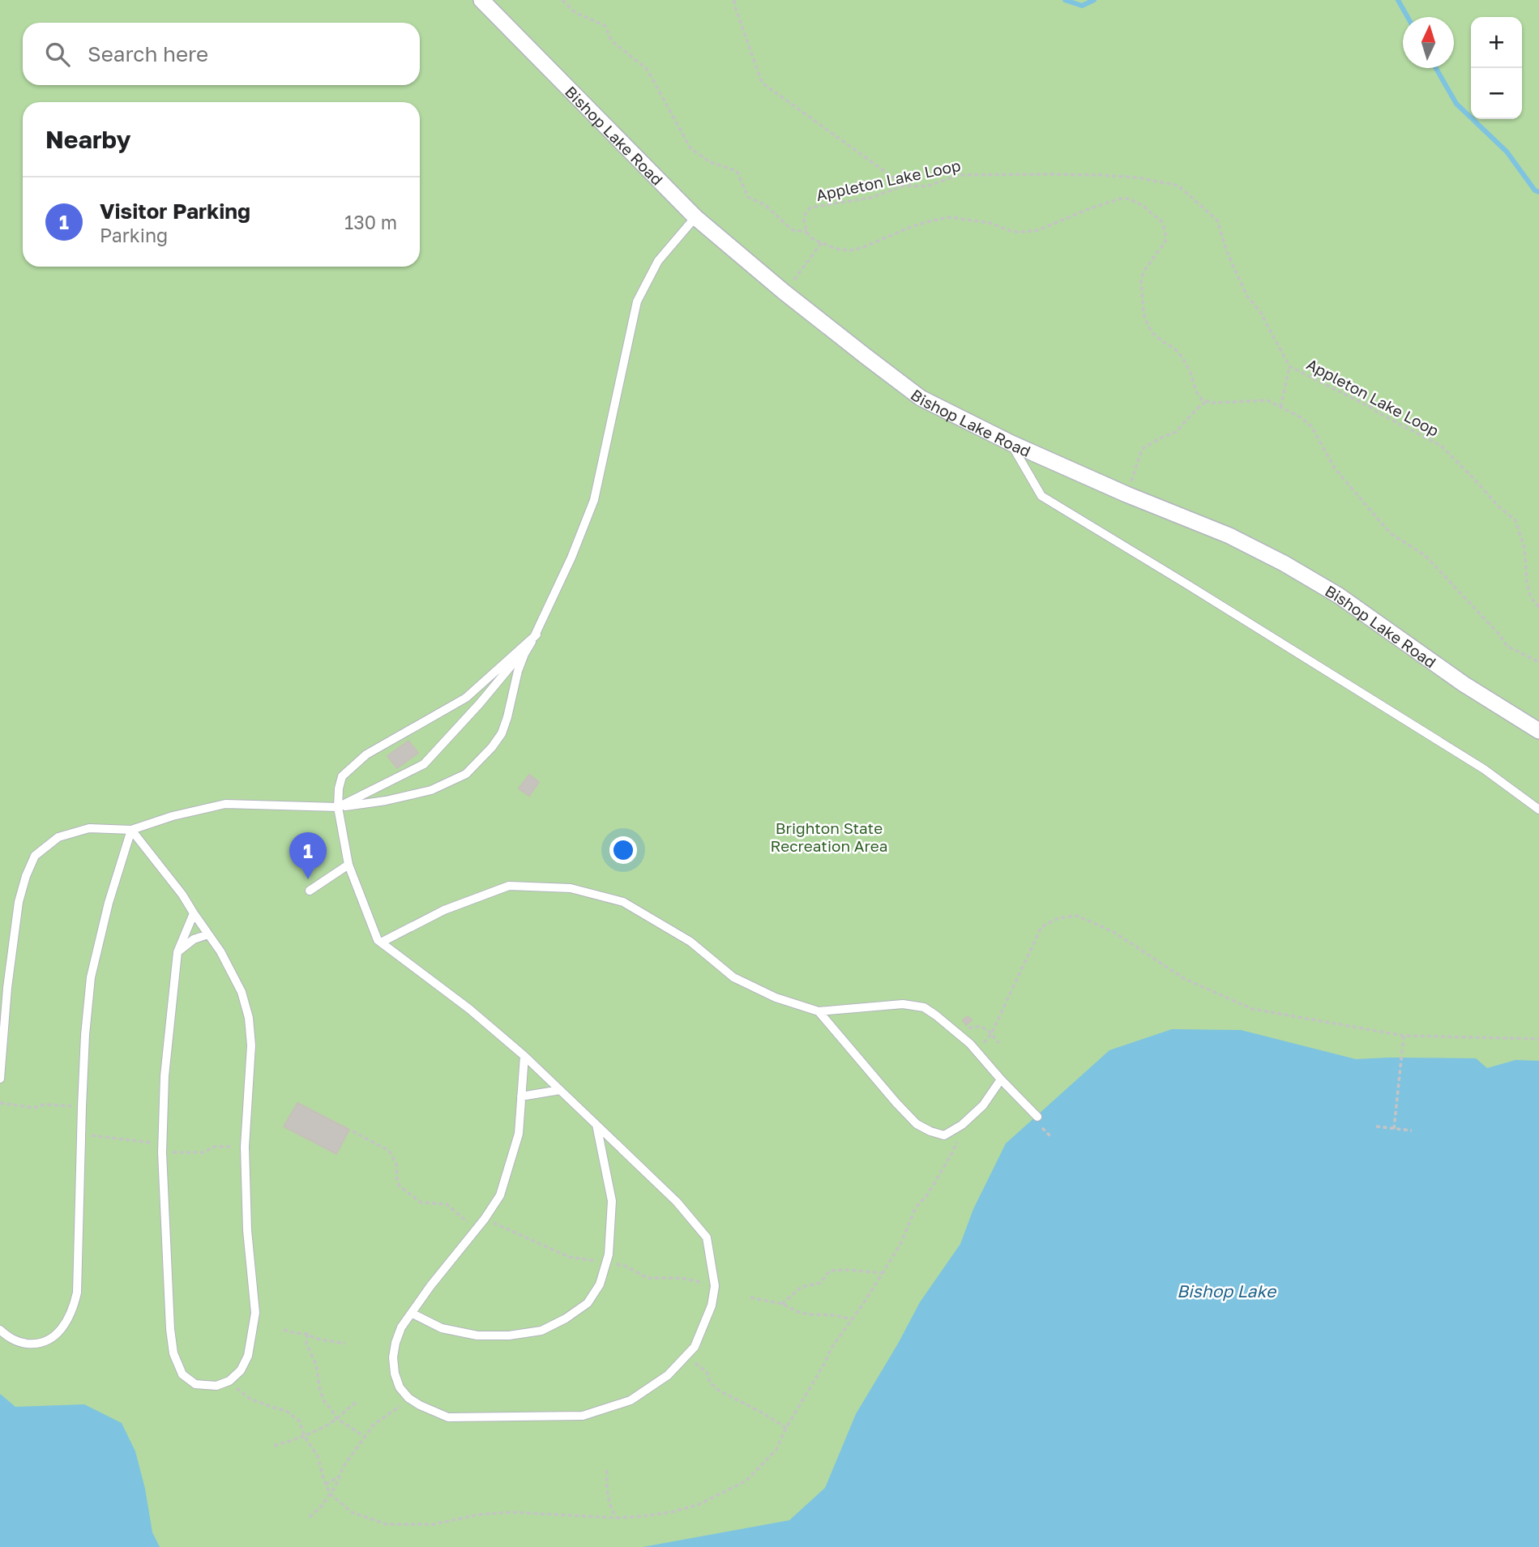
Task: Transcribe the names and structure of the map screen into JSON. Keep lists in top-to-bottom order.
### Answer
{
  "streets": {
    "street": ["Bishop Lake Road"],
    "path": ["Appleton Lake Loop"]
  },
  "water": ["Bishop Lake"],
  "parks": ["Brighton State Recreation Area"],
  "north": "top",
  "page": {
    "map_buttons": ["+", "−"],
    "search": "Search here",
    "heading": "Nearby",
    "list": [
      {
        "mark": "1",
        "name": "Visitor Parking",
        "note": "Parking",
        "value": "130 m"
      }
    ],
    "pins": "1"
  }
}
